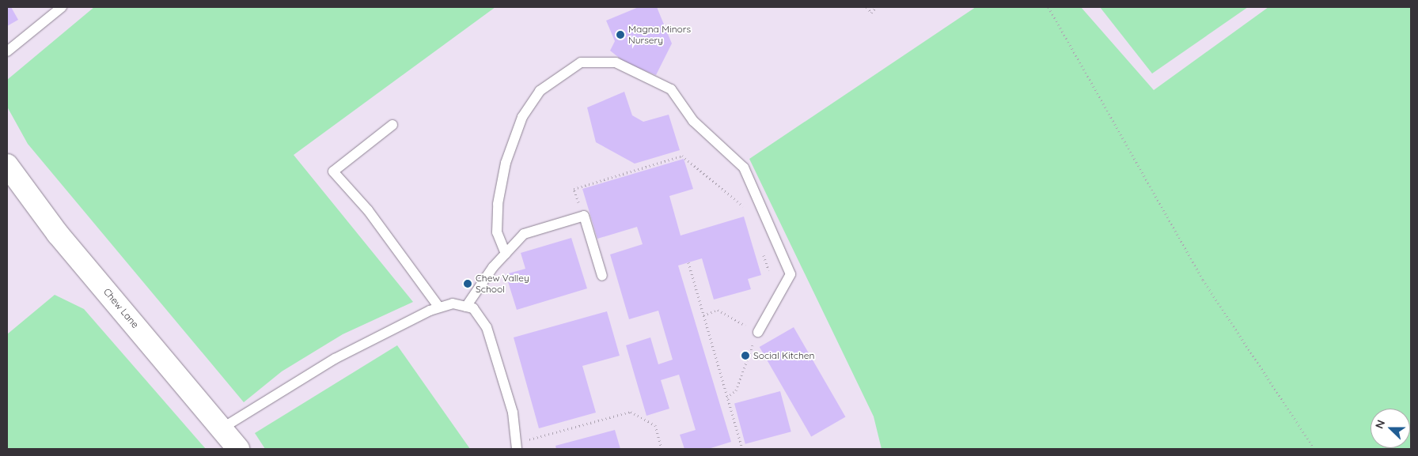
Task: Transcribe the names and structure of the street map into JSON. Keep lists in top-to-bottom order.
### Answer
{
  "streets": {
    "main road": ["Chew Lane"]
  },
  "places": ["Magna Minors Nursery", "Chew Valley School", "Social Kitchen"],
  "north": "left"
}
